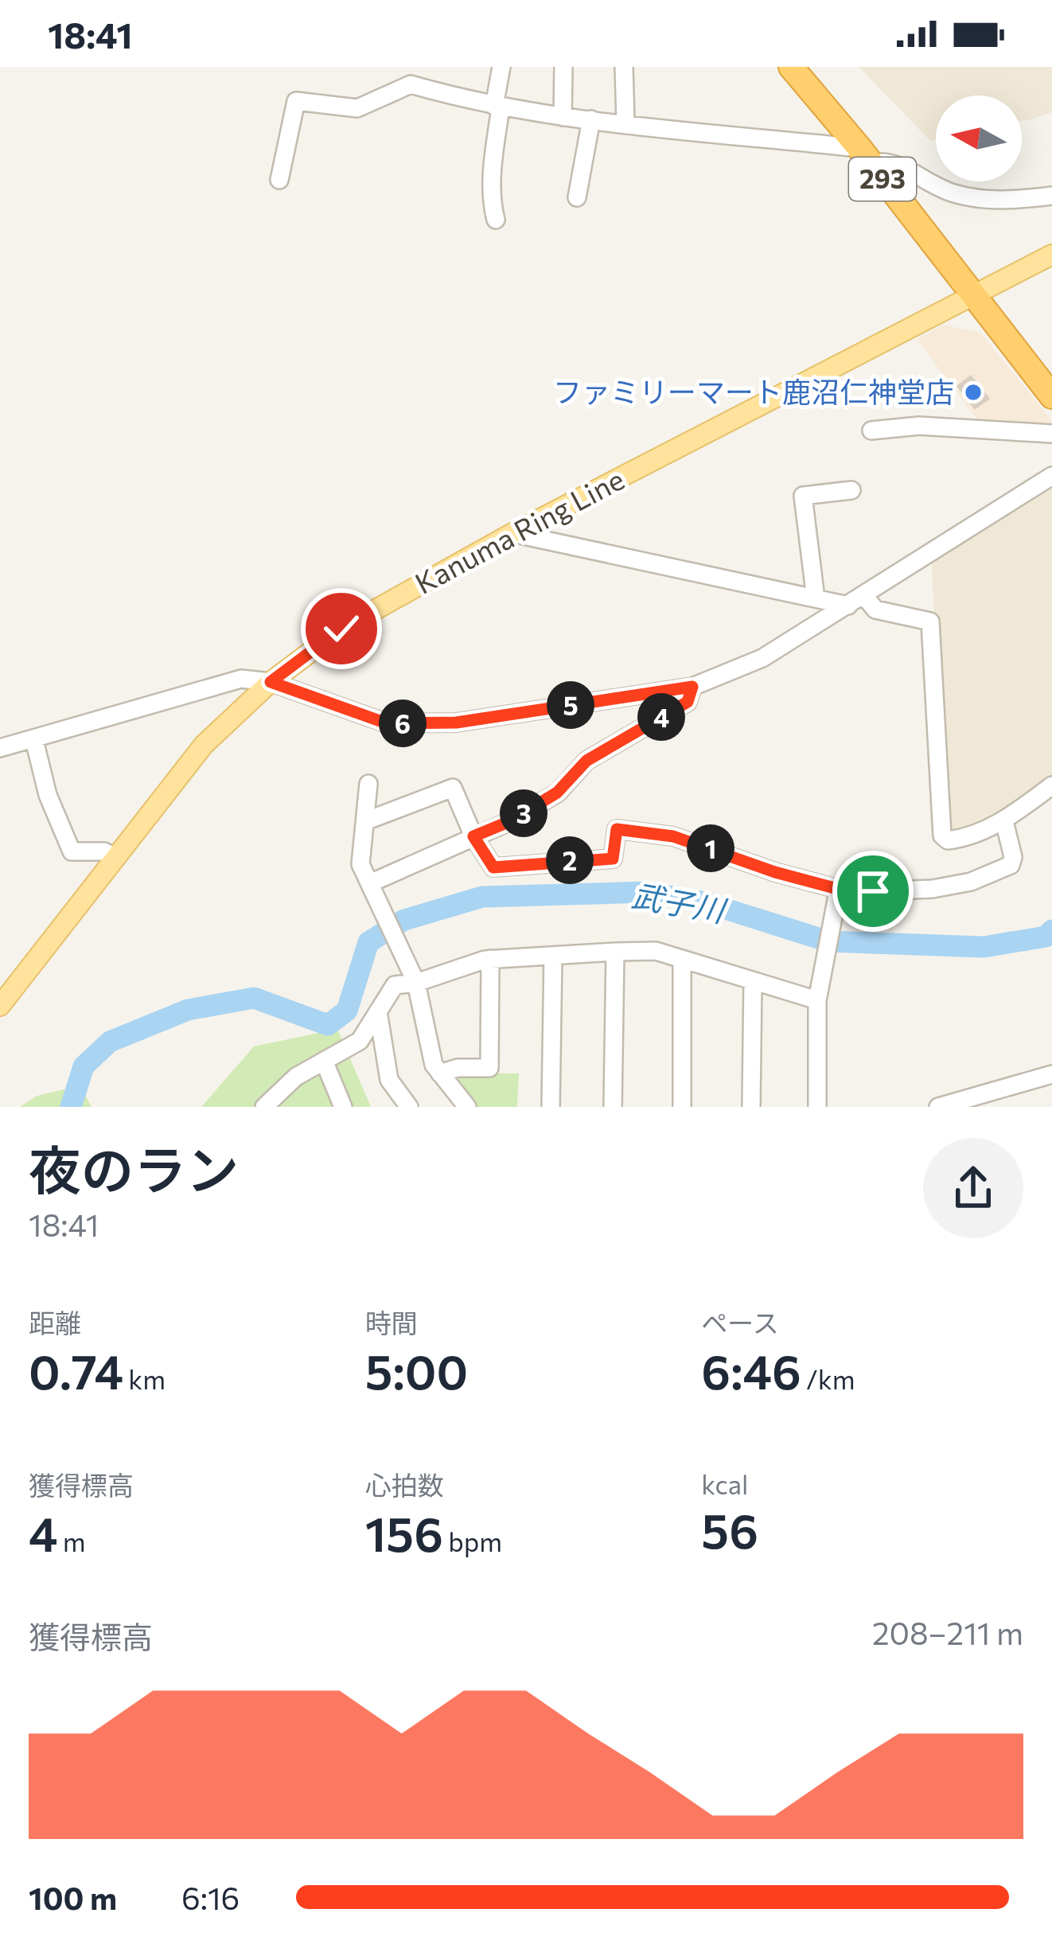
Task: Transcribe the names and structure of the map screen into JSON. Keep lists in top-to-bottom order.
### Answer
{
  "streets": {
    "highway": ["293"],
    "main road": ["Kanuma Ring Line"]
  },
  "crossings": [
    ["293", "Kanuma Ring Line"]
  ],
  "water": ["武子川"],
  "places": ["ファミリーマート鹿沼仁神堂店"],
  "north": "left",
  "page": {
    "status": "18:41",
    "pins": [
      "5",
      "4",
      "6",
      "3",
      "1",
      "2"
    ],
    "heading": ["夜のラン", "18:41"],
    "stats": [
      ["距離", "0.74 km"],
      ["時間", "5:00"],
      ["ペース", "6:46 /km"],
      ["獲得標高", "4 m"],
      ["心拍数", "156 bpm"],
      ["kcal", "56"]
    ],
    "chart": ["獲得標高", "208–211 m"],
    "list": [
      {
        "name": "100 m",
        "note": "6:16"
      }
    ]
  }
}
